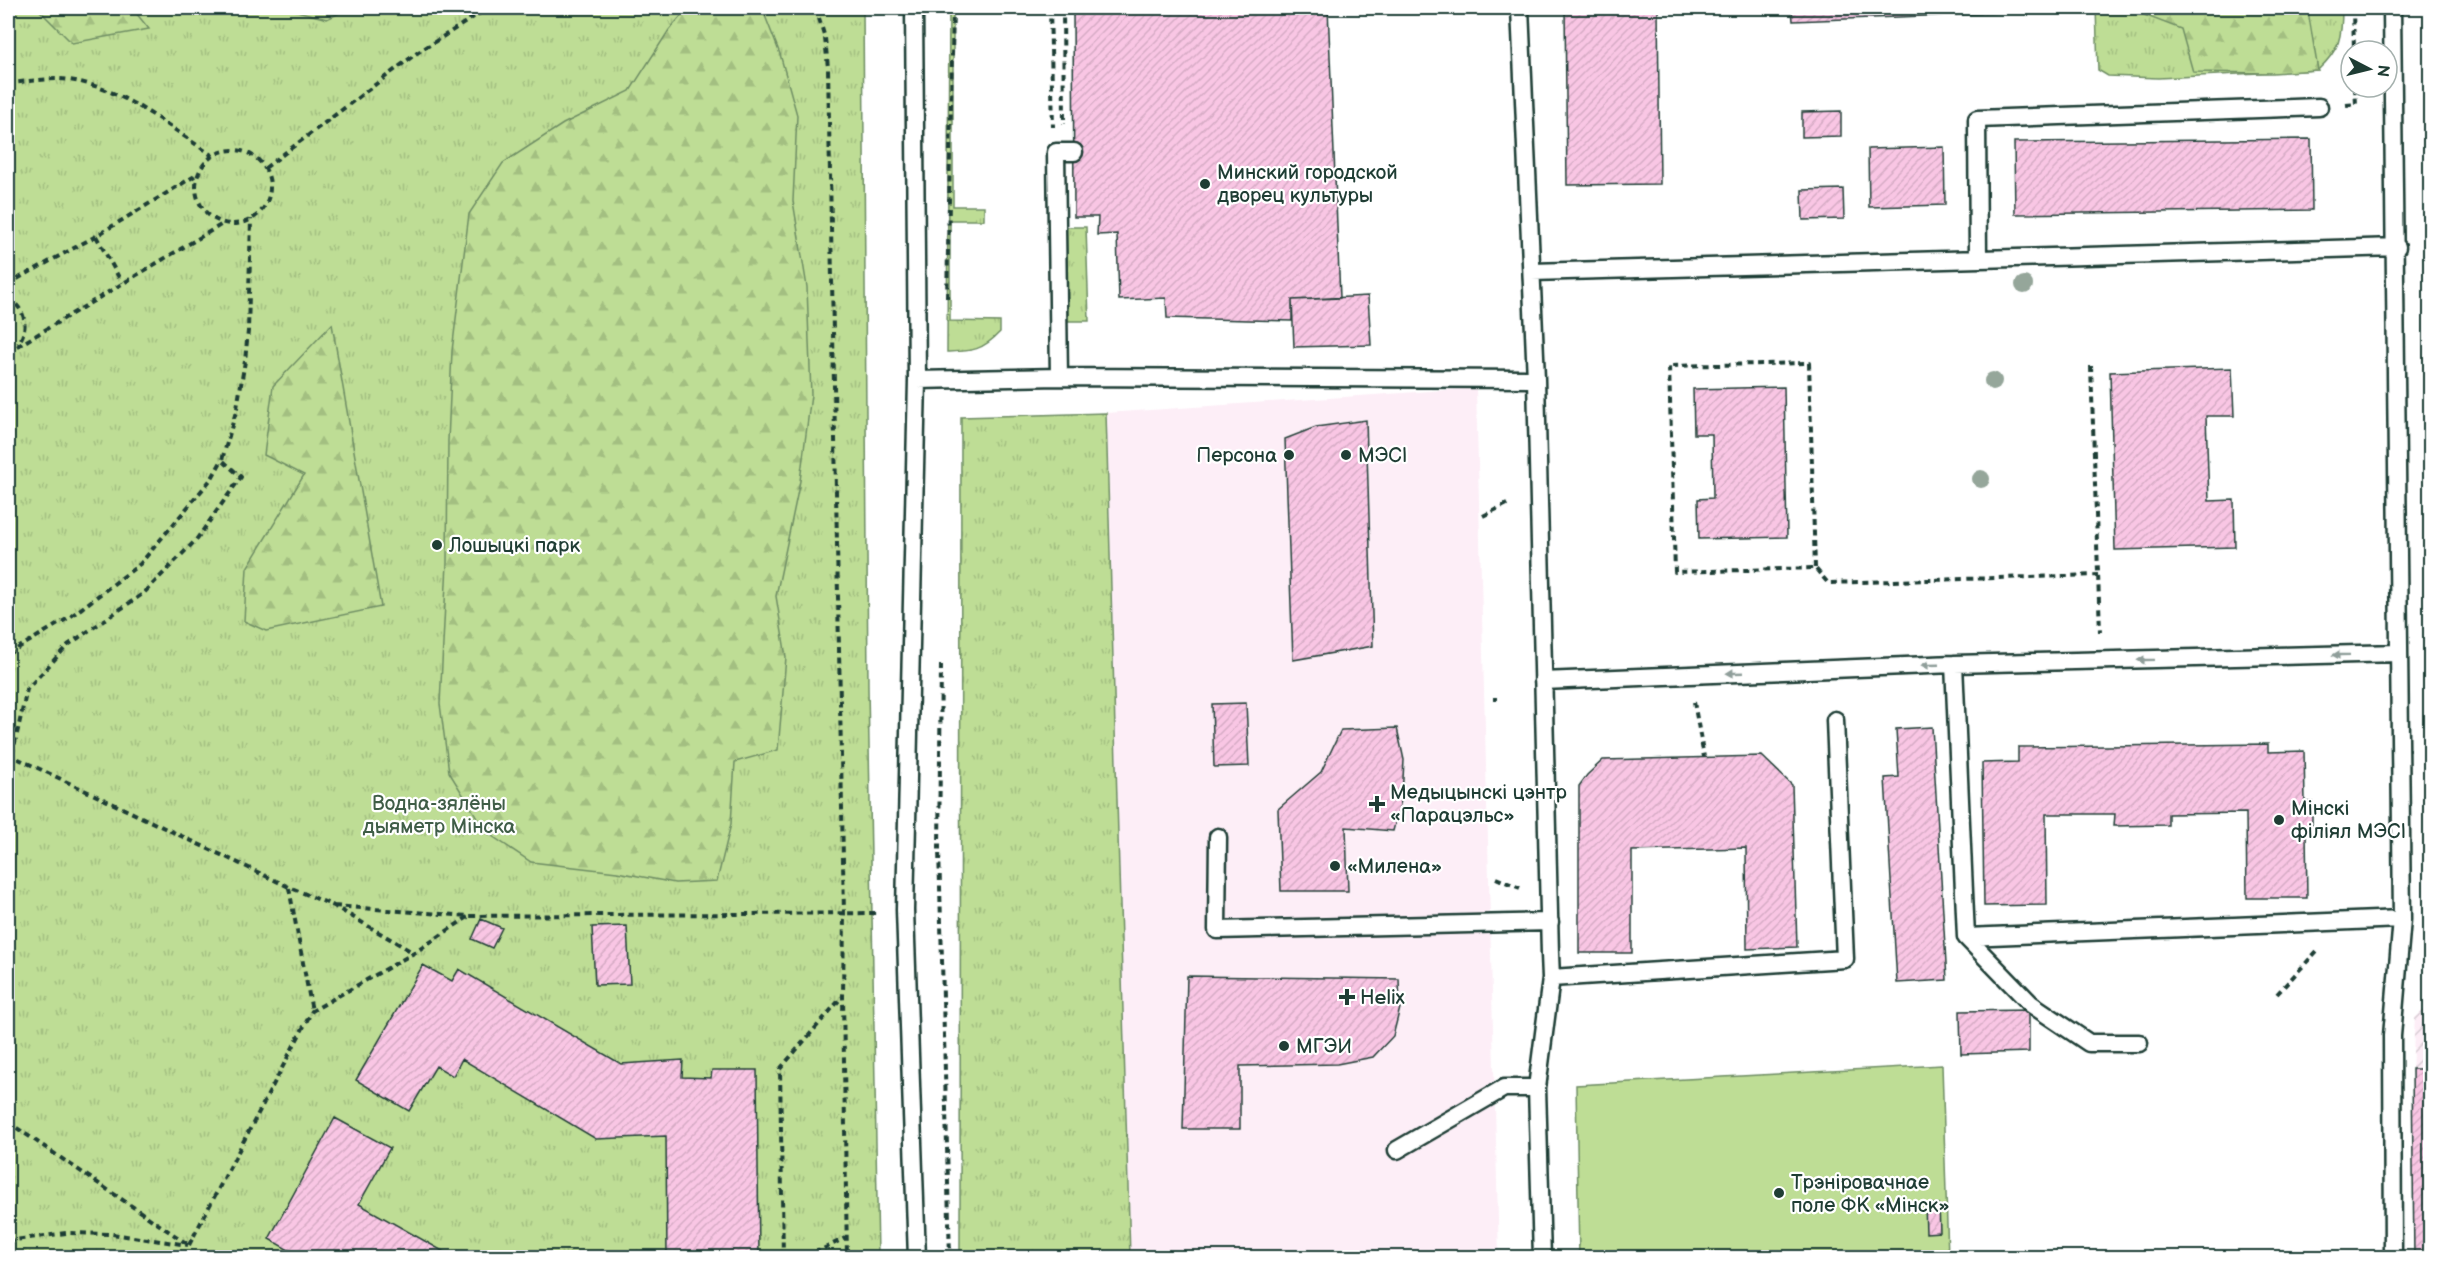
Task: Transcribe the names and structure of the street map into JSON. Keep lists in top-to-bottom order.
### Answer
{
  "parks": ["Водна-зялёны дыяметр Мінска"],
  "places": {
    "other": [
      "Минский городской дворец культуры",
      "Персона",
      "МЭСІ",
      "Лошыцкі парк",
      "Мінскі філіял МЭСІ",
      "«Милена»",
      "МГЭИ",
      "Трэніровачнае поле ФК «Мінск»"
    ],
    "health": ["Медыцынскі цэнтр «Парацэльс»", "Helix"]
  },
  "north": "right"
}
